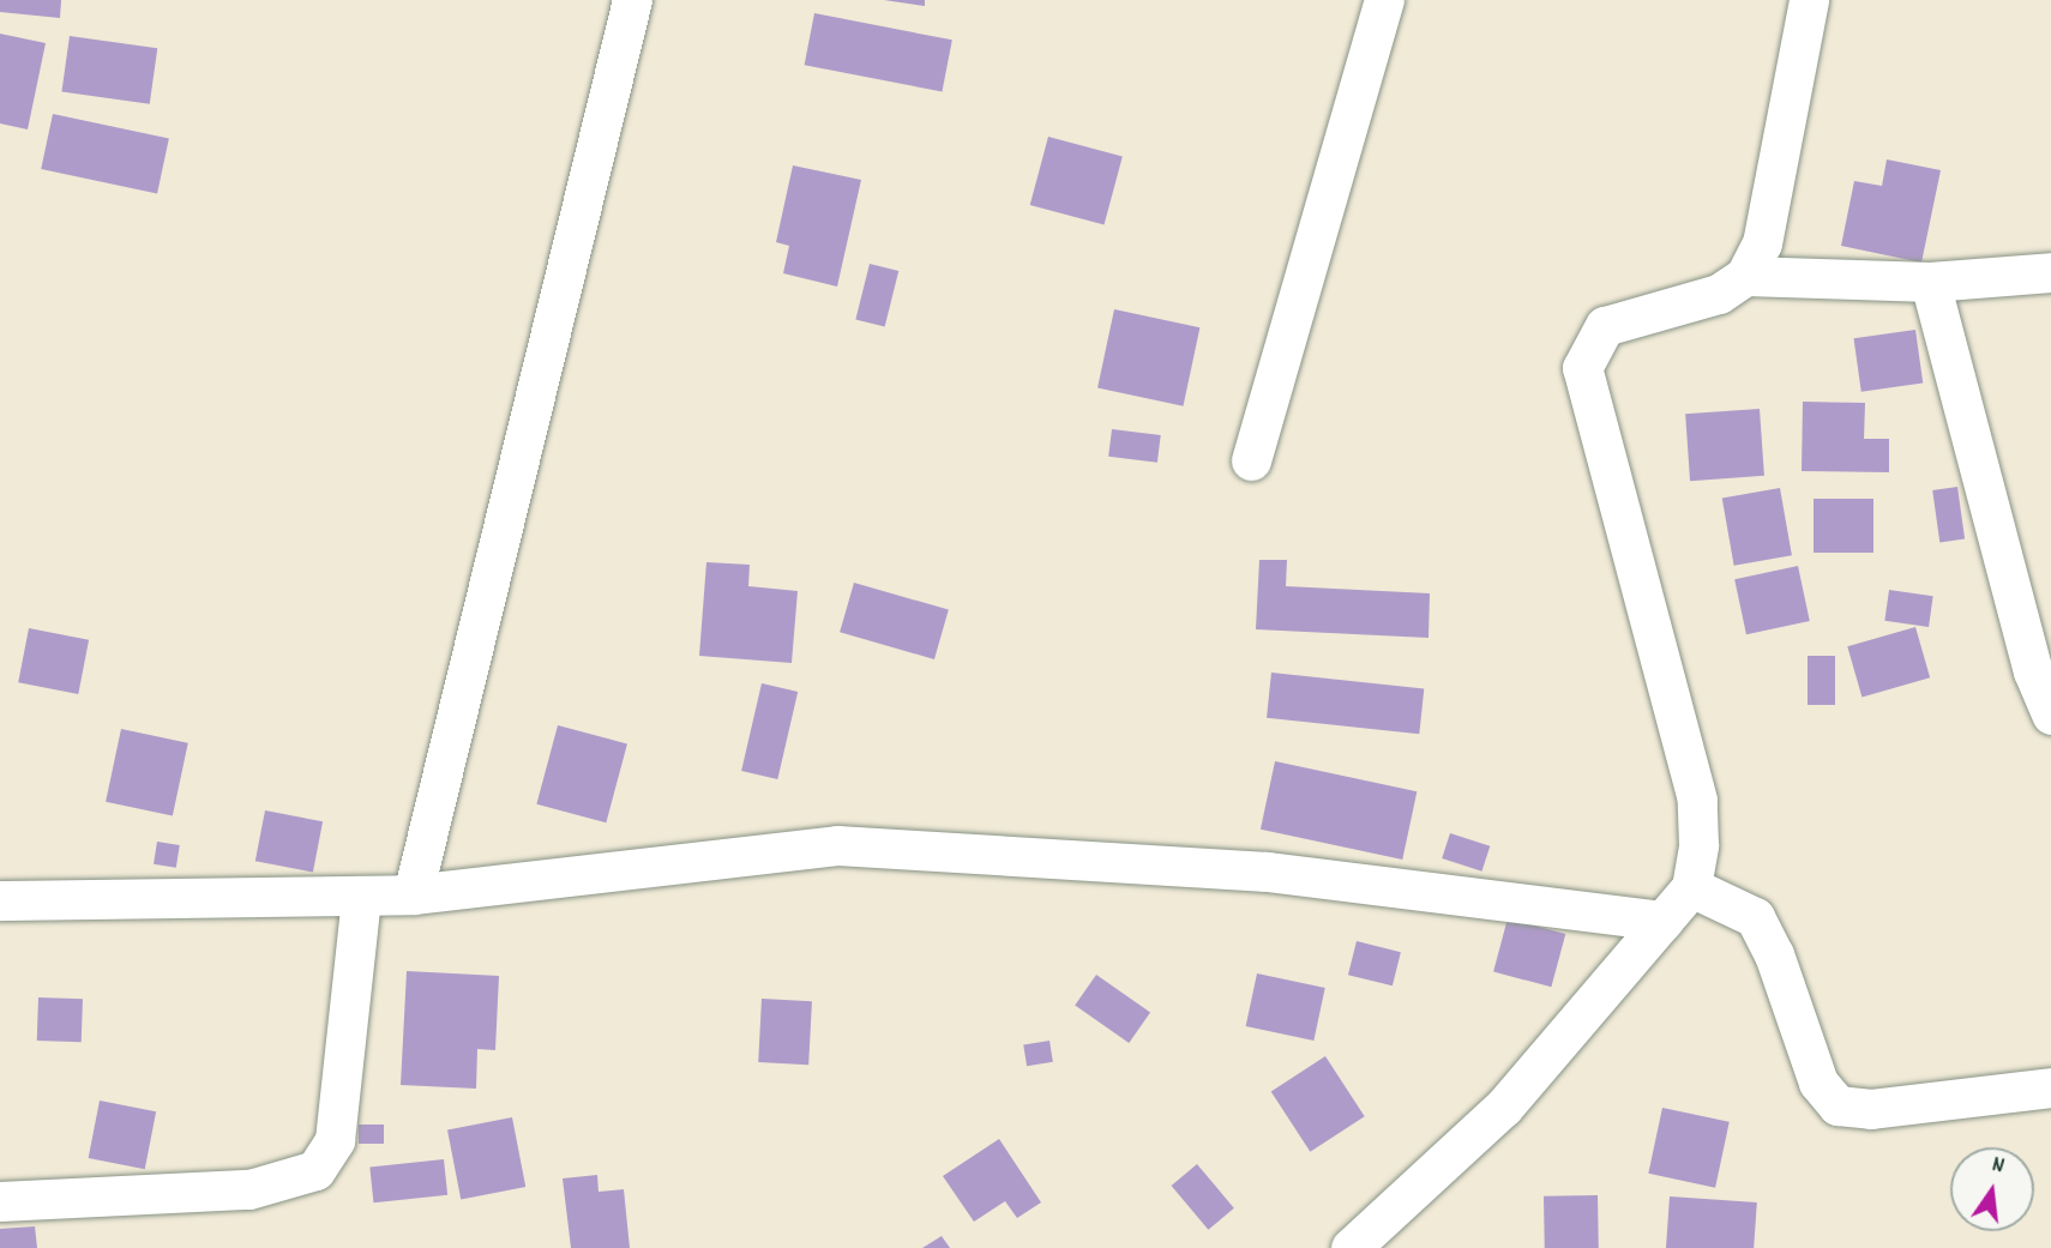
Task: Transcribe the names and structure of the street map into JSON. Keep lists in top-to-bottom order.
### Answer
{
  "north": "top"
}
